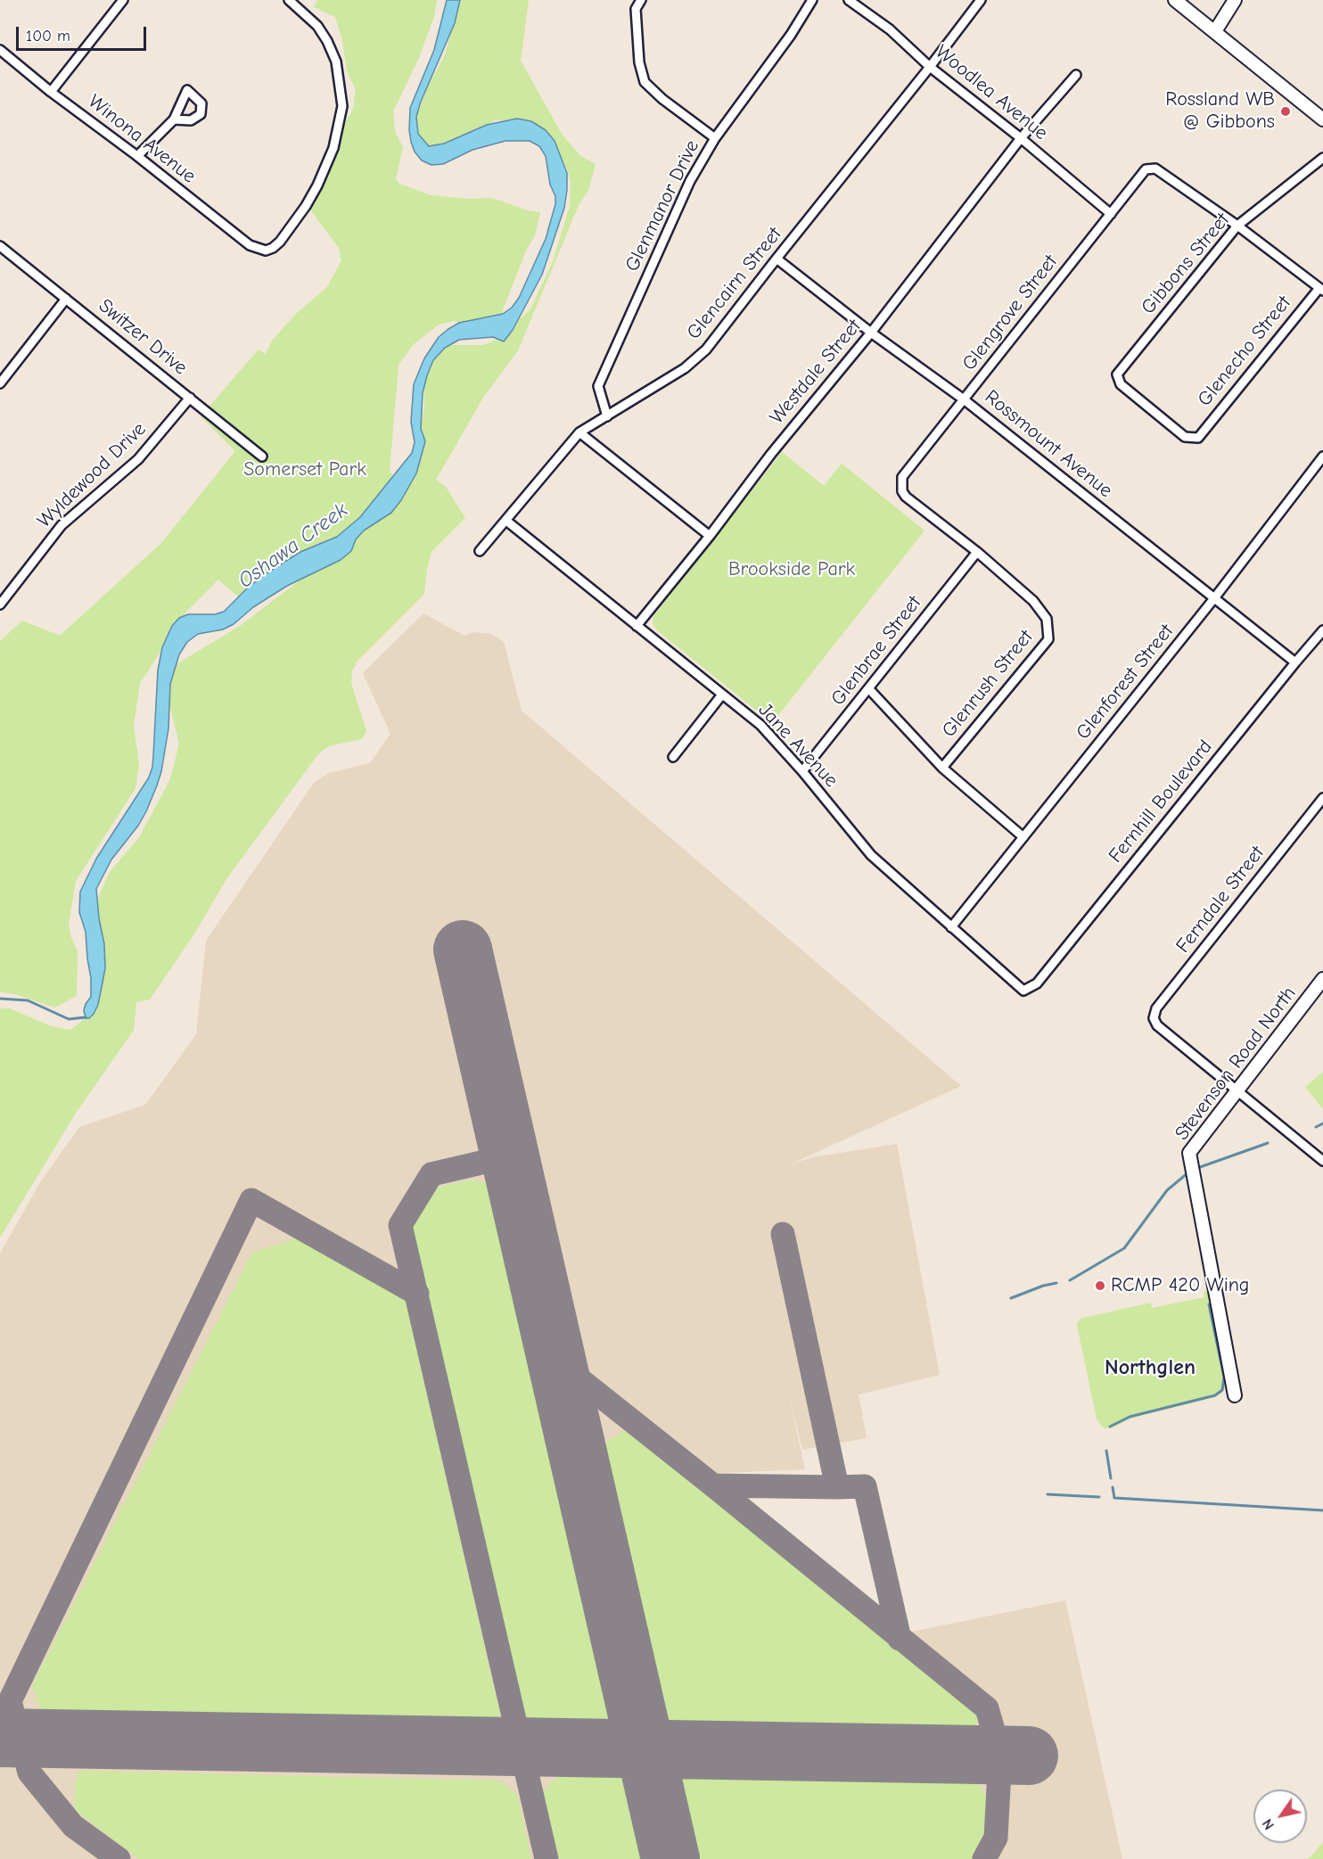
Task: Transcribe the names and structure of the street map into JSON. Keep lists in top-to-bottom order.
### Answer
{
  "streets": {
    "street": [
      "Woodlea Avenue",
      "Winona Avenue",
      "Glenmanor Drive",
      "Gibbons Street",
      "Glencairn Street",
      "Glengrove Street",
      "Switzer Drive",
      "Glenecho Street",
      "Westdale Street",
      "Rossmount Avenue",
      "Wyldewood Drive",
      "Glenbrae Street",
      "Glenforest Street",
      "Glenrush Street",
      "Jane Avenue",
      "Fernhill Boulevard",
      "Ferndale Street",
      "Stevenson Road North"
    ]
  },
  "crossings": [
    ["Woodlea Avenue", "Glencairn Street"],
    ["Woodlea Avenue", "Glengrove Street"],
    ["Woodlea Avenue", "Westdale Street"],
    ["Glenmanor Drive", "Glencairn Street"],
    ["Gibbons Street", "Glengrove Street"],
    ["Gibbons Street", "Glenecho Street"],
    ["Glencairn Street", "Rossmount Avenue"],
    ["Glencairn Street", "Jane Avenue"],
    ["Glengrove Street", "Rossmount Avenue"],
    ["Glengrove Street", "Glenrush Street"],
    ["Switzer Drive", "Wyldewood Drive"],
    ["Westdale Street", "Rossmount Avenue"],
    ["Westdale Street", "Jane Avenue"],
    ["Rossmount Avenue", "Glenforest Street"],
    ["Rossmount Avenue", "Fernhill Boulevard"],
    ["Glenbrae Street", "Glenrush Street"],
    ["Glenbrae Street", "Jane Avenue"],
    ["Glenforest Street", "Jane Avenue"],
    ["Jane Avenue", "Fernhill Boulevard"],
    ["Ferndale Street", "Stevenson Road North"]
  ],
  "districts": ["Northglen"],
  "water": ["Oshawa Creek"],
  "parks": ["Somerset Park", "Brookside Park"],
  "places": ["Rossland WB @ Gibbons", "RCMP 420 Wing"],
  "scale_bar": "100 m",
  "north": "bottom left"
}
